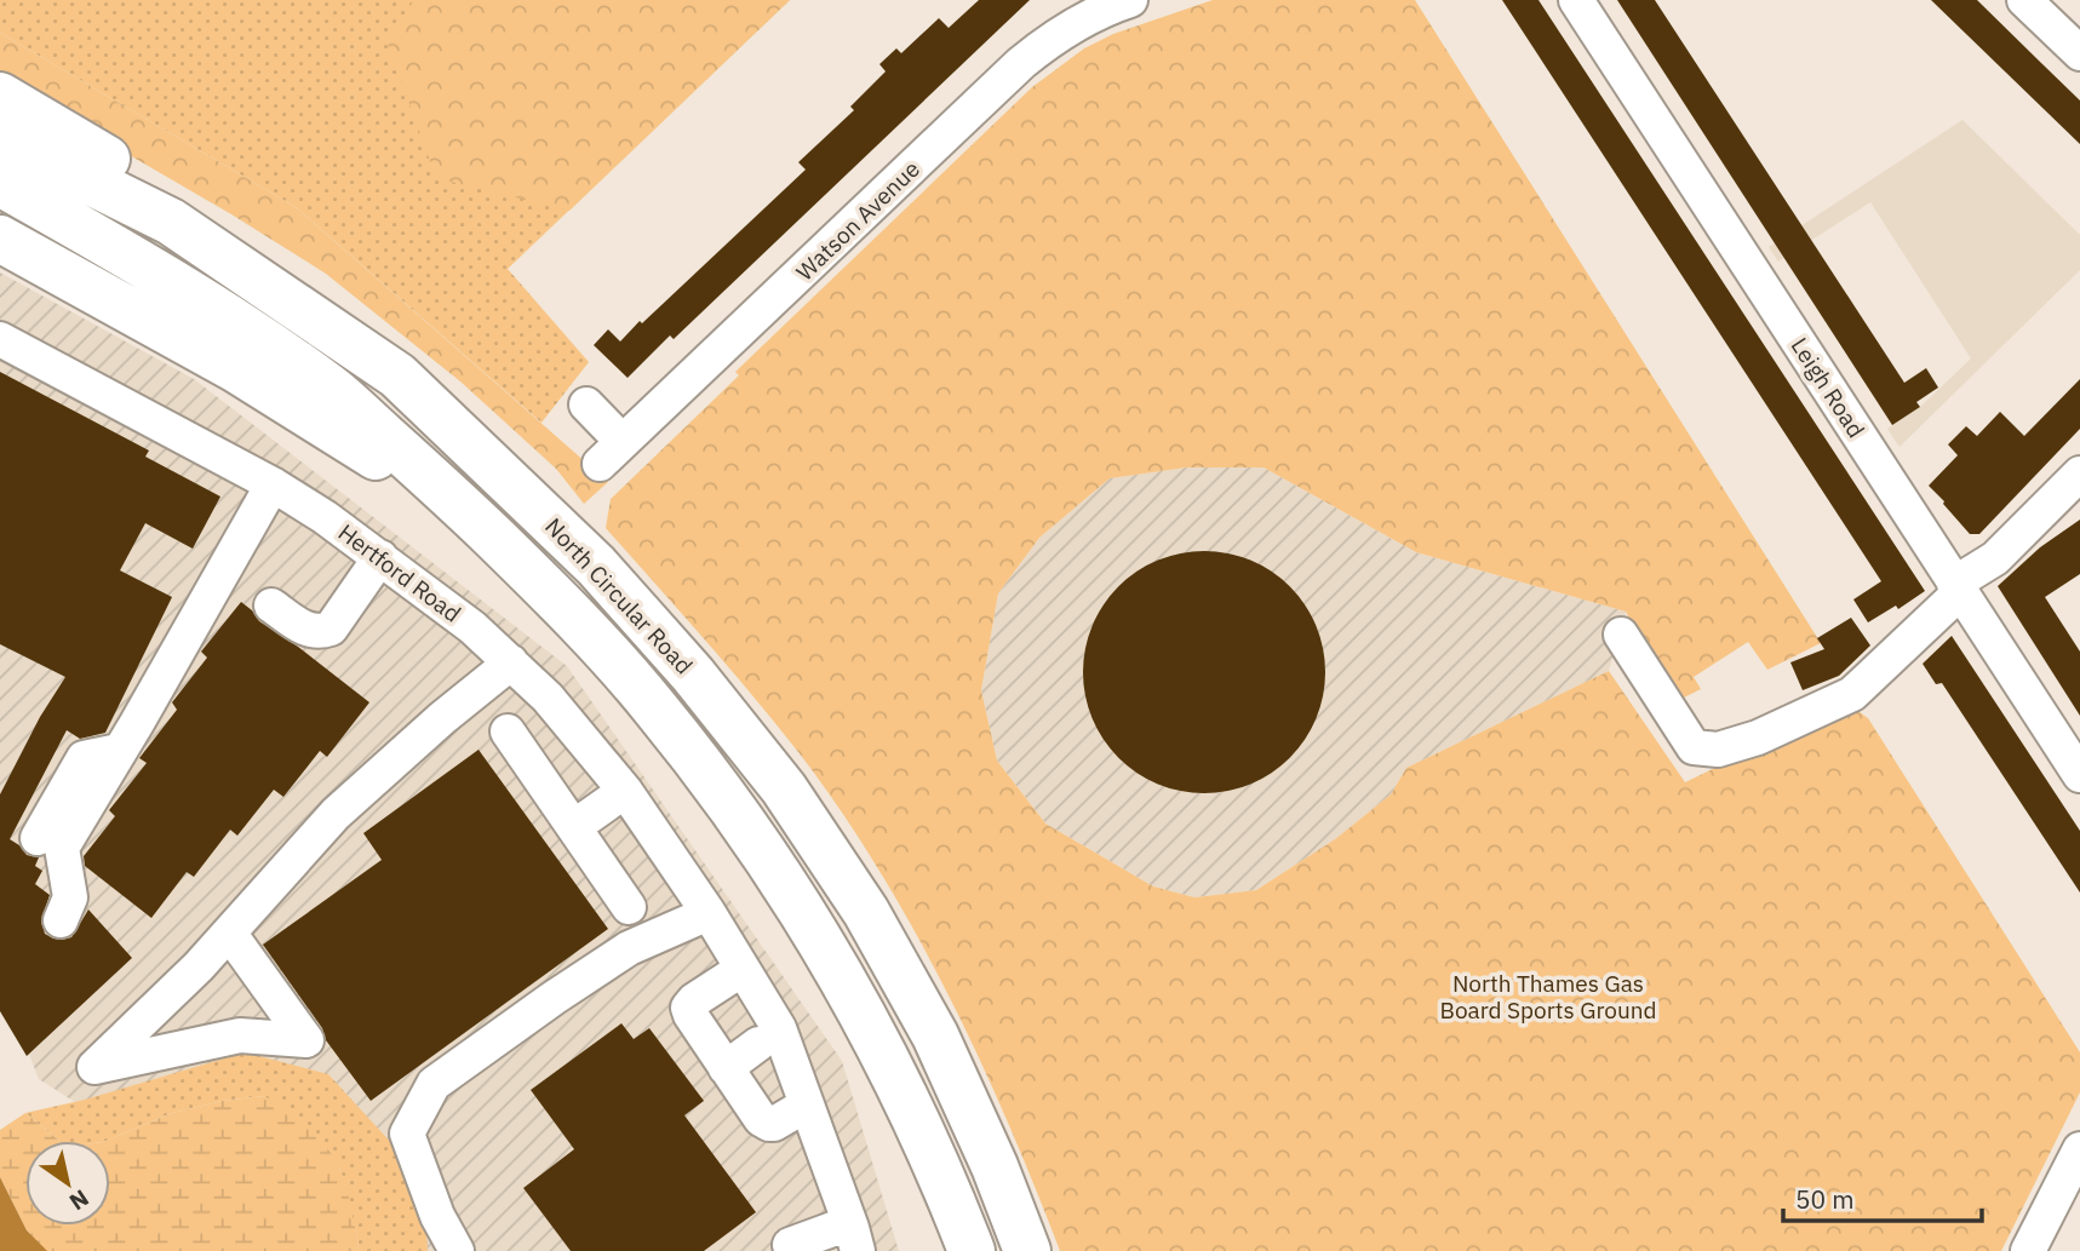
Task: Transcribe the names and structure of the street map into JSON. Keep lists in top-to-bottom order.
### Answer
{
  "streets": {
    "highway": ["North Circular Road"],
    "street": ["Watson Avenue", "Leigh Road", "Hertford Road"]
  },
  "parks": ["North Thames Gas Board Sports Ground"],
  "scale_bar": "50 m",
  "north": "bottom right"
}
